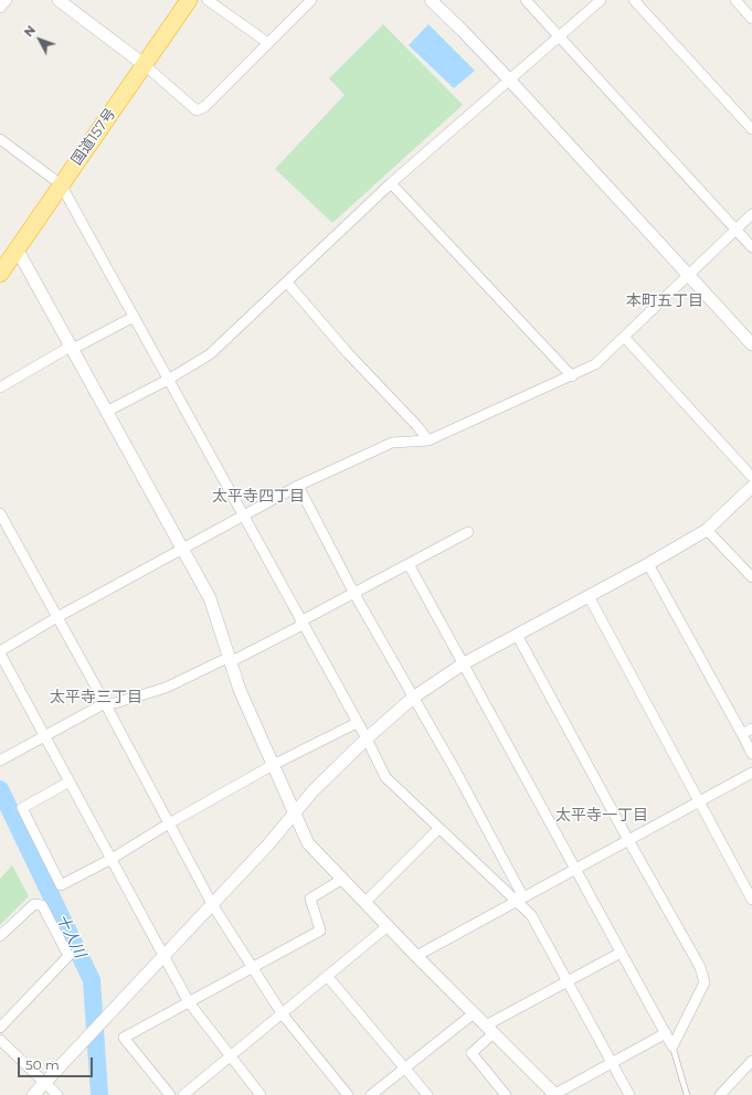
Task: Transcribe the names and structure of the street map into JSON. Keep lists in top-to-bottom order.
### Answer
{
  "streets": {
    "highway": ["国道157号"]
  },
  "districts": [
    "本町五丁目",
    "太平寺四丁目",
    "太平寺三丁目",
    "太平寺一丁目"
  ],
  "water": ["十人川"],
  "scale_bar": "50 m",
  "north": "top left"
}
